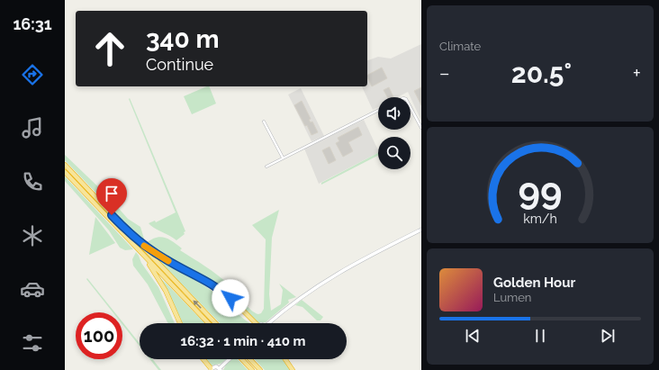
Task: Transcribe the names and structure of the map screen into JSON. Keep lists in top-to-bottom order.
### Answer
{
  "page": {
    "tabs": "16:31",
    "tile": "Climate",
    "turn": ["340 m", "Continue"],
    "heat": ["−", "20.5°", "+"],
    "song": ["Golden Hour", "Lumen"],
    "limit": "100",
    "trip": "16:32 · 1 min · 410 m",
    "gauge": ["99", "km/h"]
  }
}
